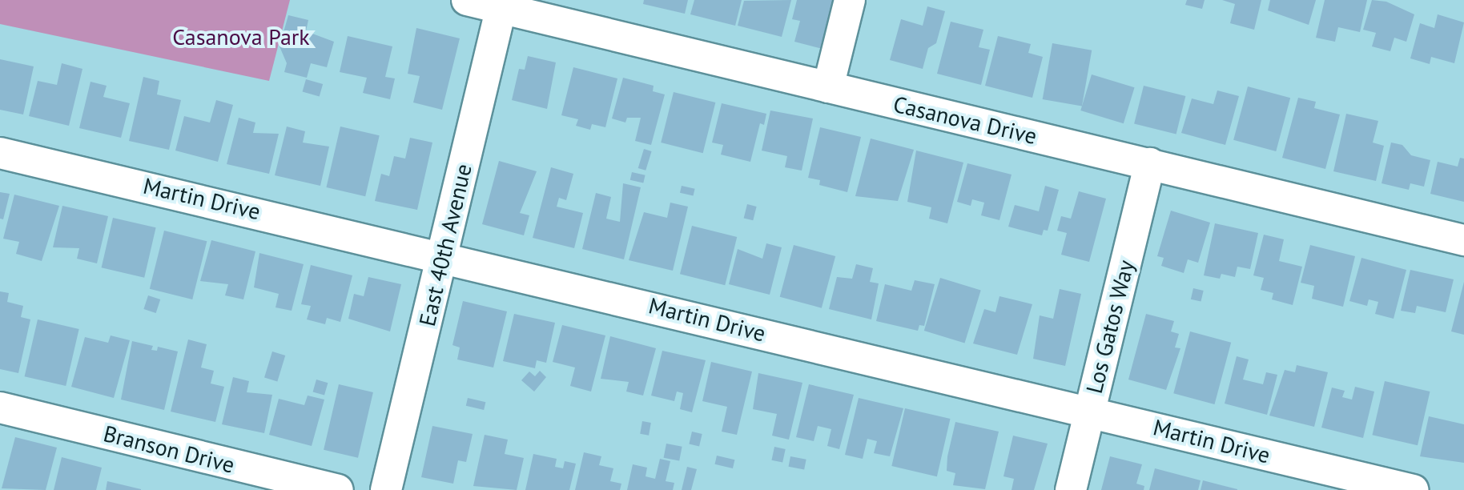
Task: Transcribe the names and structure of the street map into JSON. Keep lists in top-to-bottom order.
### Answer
{
  "streets": {
    "street": [
      "Casanova Drive",
      "Martin Drive",
      "East 40th Avenue",
      "Los Gatos Way",
      "Branson Drive"
    ]
  },
  "crossings": [
    ["Casanova Drive", "East 40th Avenue"],
    ["Casanova Drive", "Los Gatos Way"],
    ["Martin Drive", "East 40th Avenue"],
    ["Martin Drive", "Los Gatos Way"]
  ],
  "parks": ["Casanova Park"]
}
